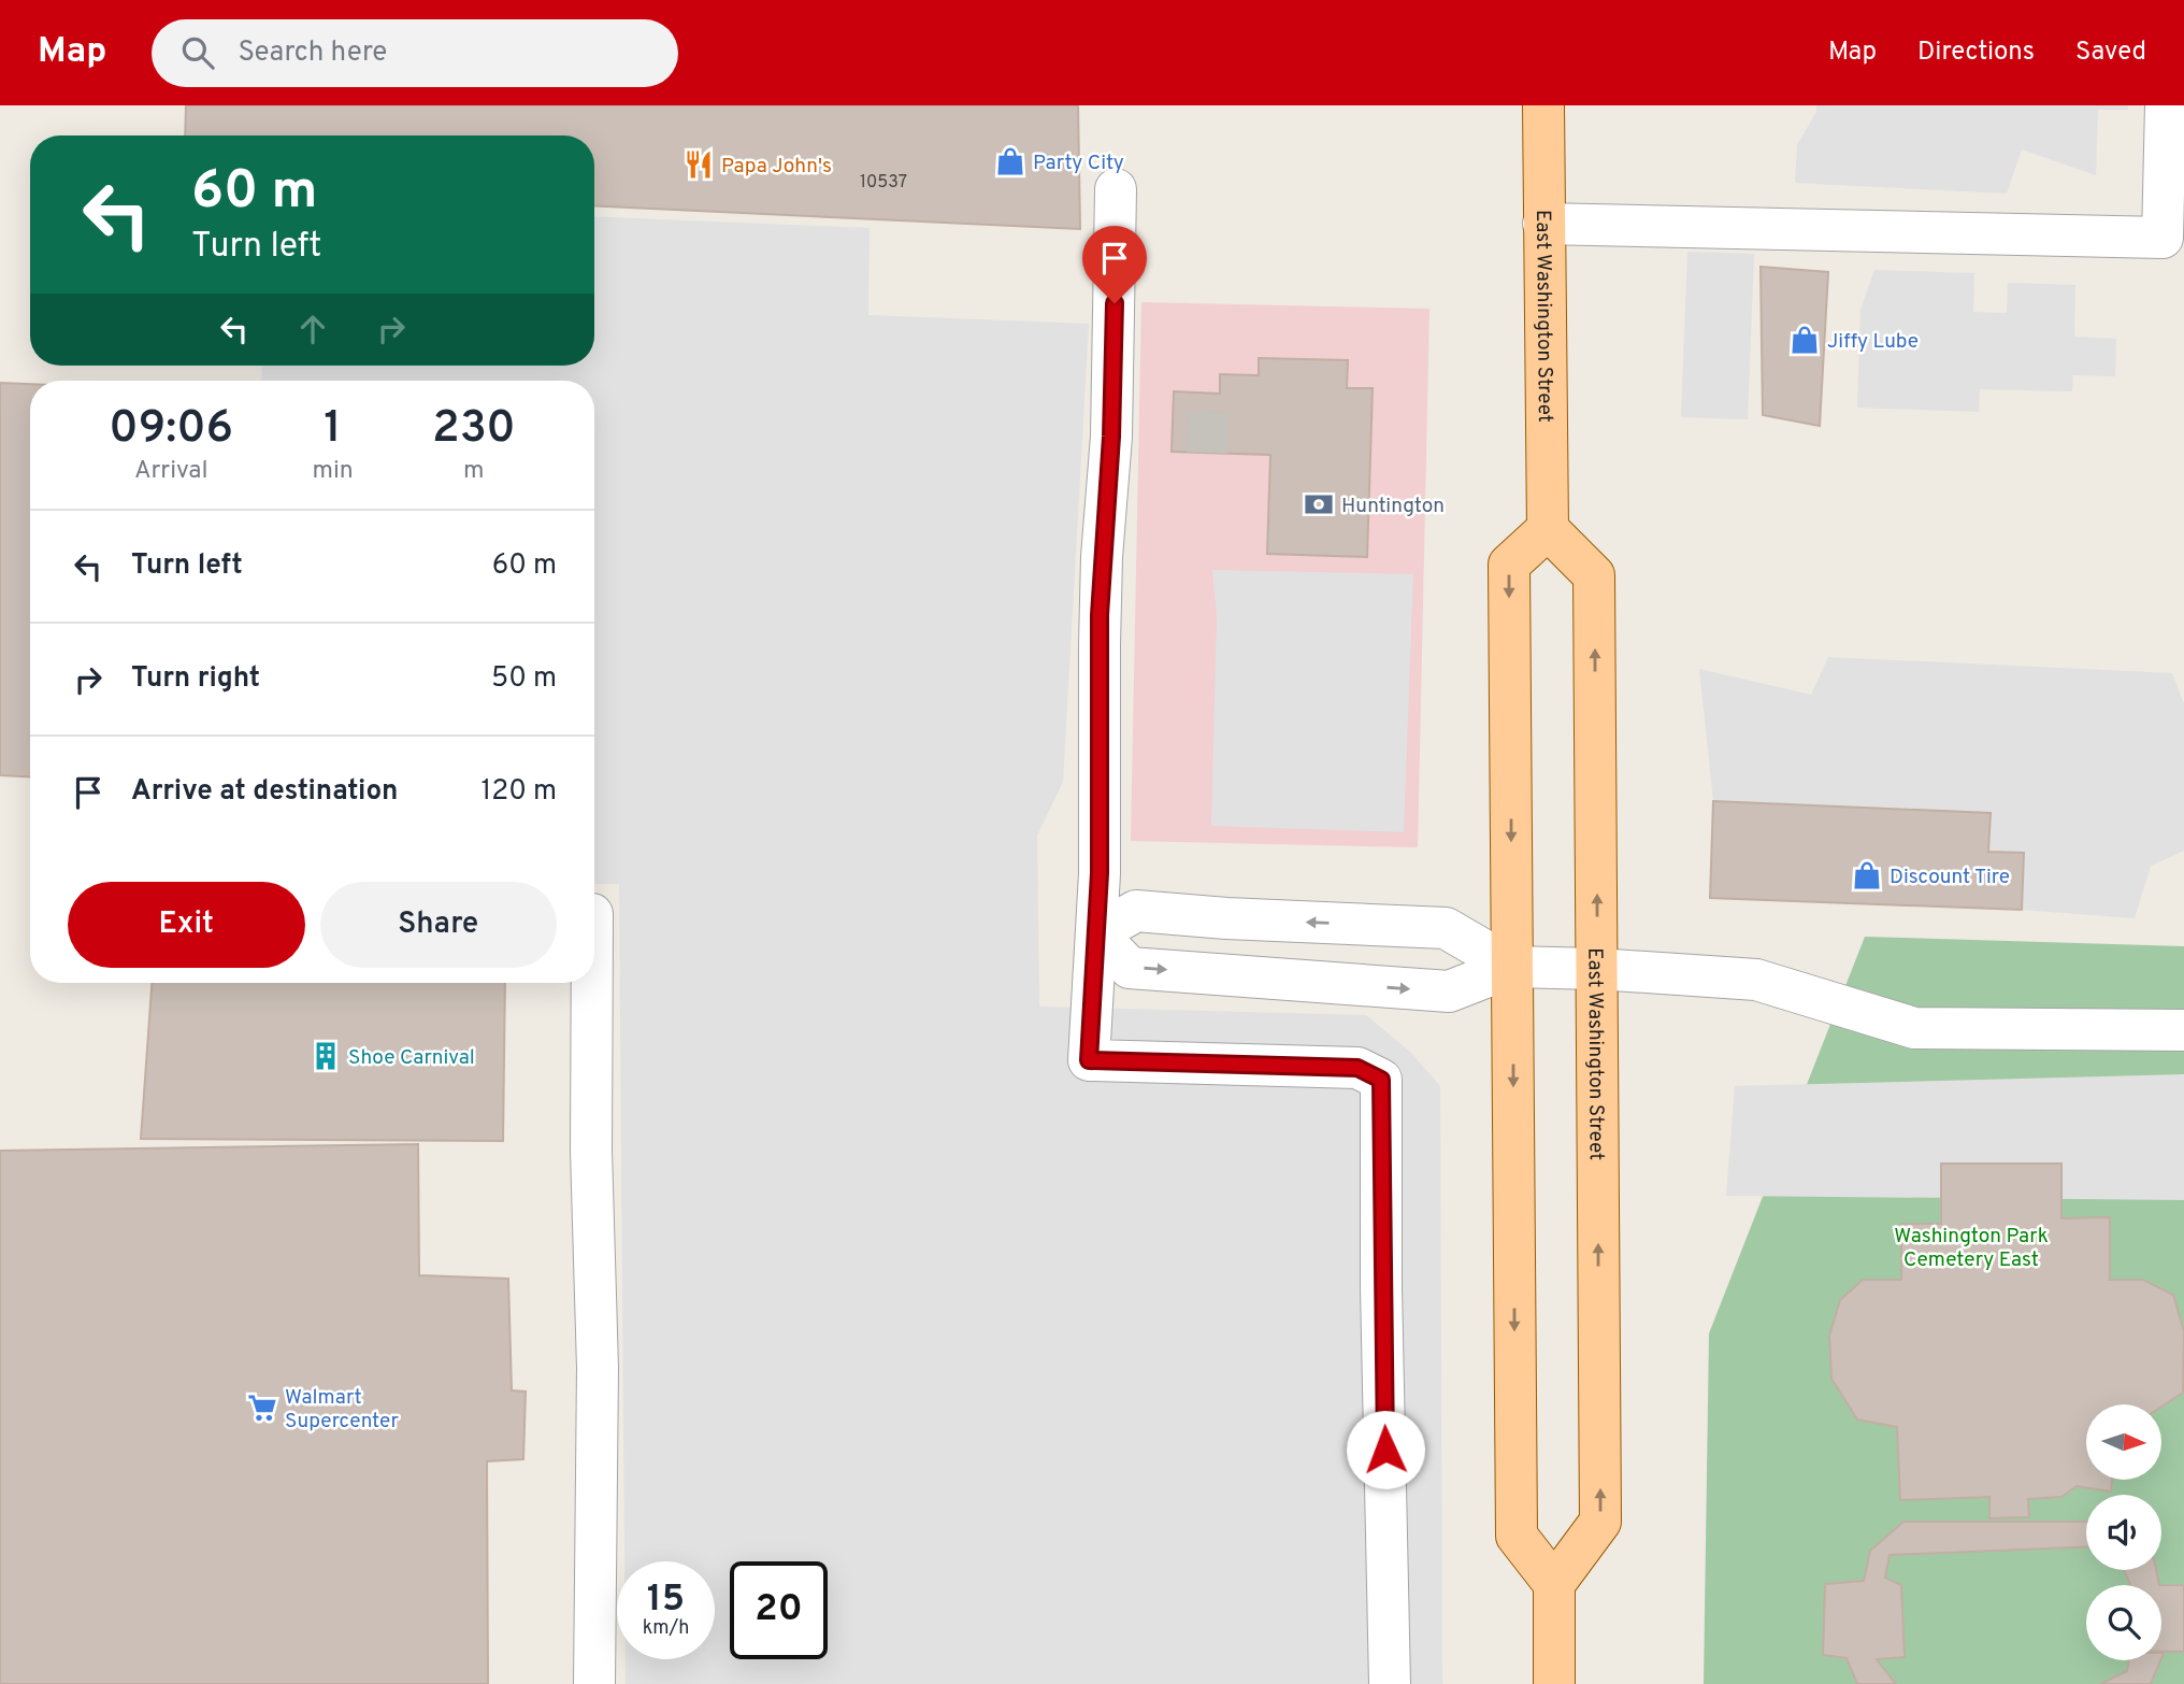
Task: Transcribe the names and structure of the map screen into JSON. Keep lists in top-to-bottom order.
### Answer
{
  "streets": {
    "main road": ["East Washington Street"]
  },
  "parks": ["Washington Park Cemetery East"],
  "places": {
    "shop": ["Party City", "Jiffy Lube", "Discount Tire"],
    "restaurant": ["Papa John's"],
    "bank": ["Huntington"],
    "building": ["Shoe Carnival"],
    "supermarket": ["Walmart Supercenter"]
  },
  "house_numbers": ["10537"],
  "north": "right",
  "page": {
    "header": "Map",
    "search": "Search here",
    "nav": ["Map", "Directions", "Saved"],
    "turn": ["60 m", "Turn left"],
    "eta": [
      "09:06",
      "Arrival",
      "1",
      "min",
      "230",
      "m"
    ],
    "list": [
      {
        "name": "Turn left",
        "value": "60 m"
      },
      {
        "name": "Turn right",
        "value": "50 m"
      },
      {
        "name": "Arrive at destination",
        "value": "120 m"
      }
    ],
    "buttons": ["Exit", "Share"],
    "speed": "15 km/h",
    "limit": "20"
  }
}
